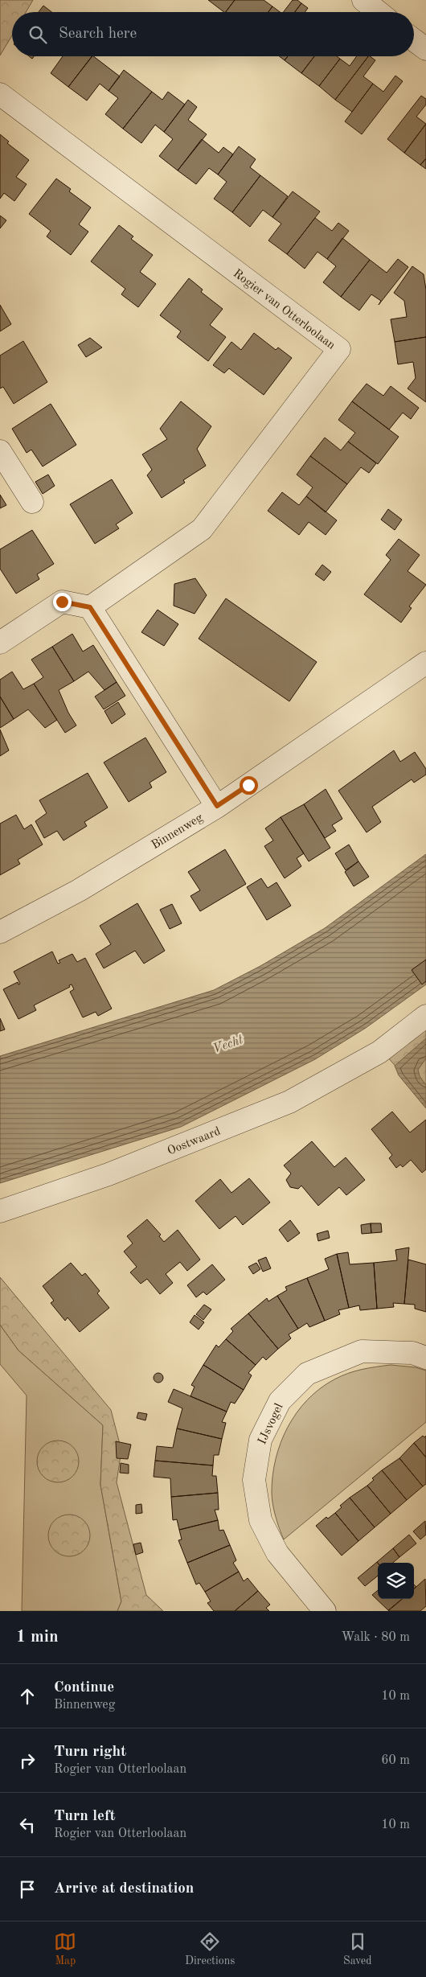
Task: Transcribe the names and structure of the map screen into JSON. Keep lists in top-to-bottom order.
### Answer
{
  "streets": {
    "street": [
      "Rogier van Otterloolaan",
      "Binnenweg",
      "Oostwaard",
      "IJsvogel"
    ]
  },
  "water": ["Vecht"],
  "page": {
    "search": "Search here",
    "heading": ["1 min", "Walk · 80 m"],
    "list": [
      ["Continue", "Binnenweg", "10 m"],
      ["Turn right", "Rogier van Otterloolaan", "60 m"],
      ["Turn left", "Rogier van Otterloolaan", "10 m"],
      "Arrive at destination"
    ],
    "nav": ["Map", "Directions", "Saved"]
  }
}
